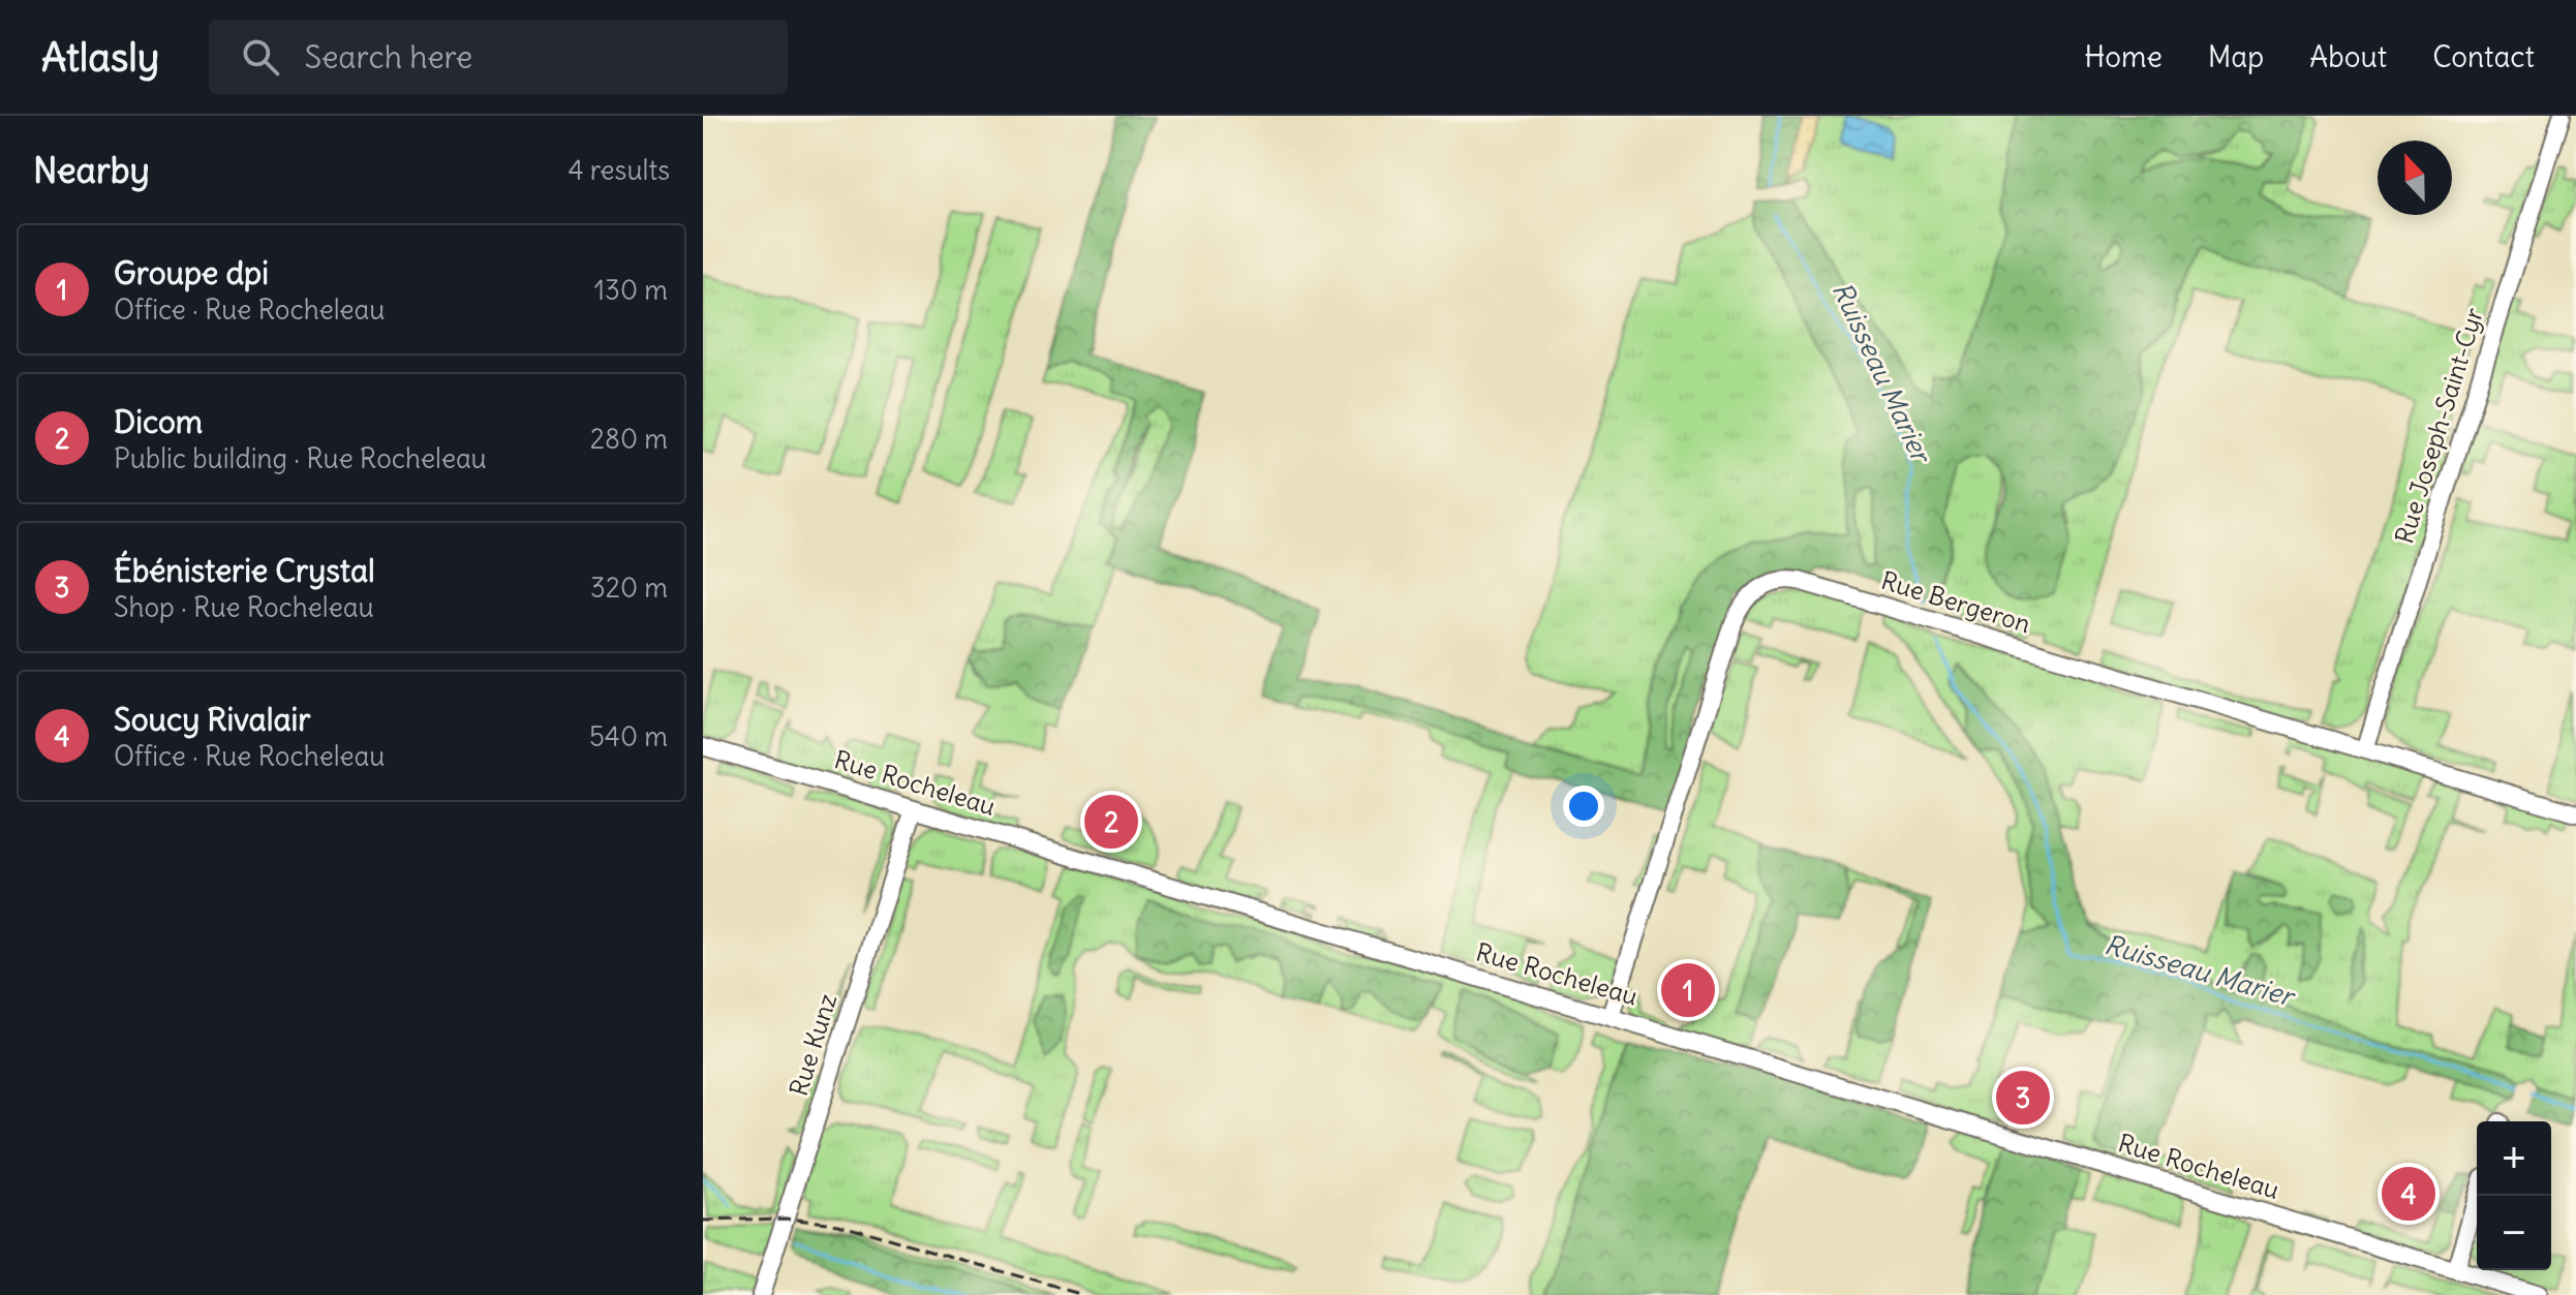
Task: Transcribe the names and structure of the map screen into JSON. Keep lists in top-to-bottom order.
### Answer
{
  "streets": {
    "street": [
      "Rue Joseph-Saint-Cyr",
      "Rue Bergeron",
      "Rue Rocheleau",
      "Rue Kunz"
    ]
  },
  "crossings": [
    ["Rue Joseph-Saint-Cyr", "Rue Bergeron"],
    ["Rue Bergeron", "Rue Rocheleau"],
    ["Rue Rocheleau", "Rue Kunz"]
  ],
  "water": ["Ruisseau Marier"],
  "north": "top",
  "page": {
    "header": "Atlasly",
    "search": "Search here",
    "nav": [
      "Home",
      "Map",
      "About",
      "Contact"
    ],
    "heading": ["Nearby", "4 results"],
    "list": [
      {
        "mark": "1",
        "name": "Groupe dpi",
        "note": "Office · Rue Rocheleau",
        "value": "130 m"
      },
      {
        "mark": "2",
        "name": "Dicom",
        "note": "Public building · Rue Rocheleau",
        "value": "280 m"
      },
      {
        "mark": "3",
        "name": "Ébénisterie Crystal",
        "note": "Shop · Rue Rocheleau",
        "value": "320 m"
      },
      {
        "mark": "4",
        "name": "Soucy Rivalair",
        "note": "Office · Rue Rocheleau",
        "value": "540 m"
      }
    ],
    "pins": [
      "2",
      "1",
      "3",
      "4"
    ],
    "map_buttons": ["+", "−"]
  }
}
